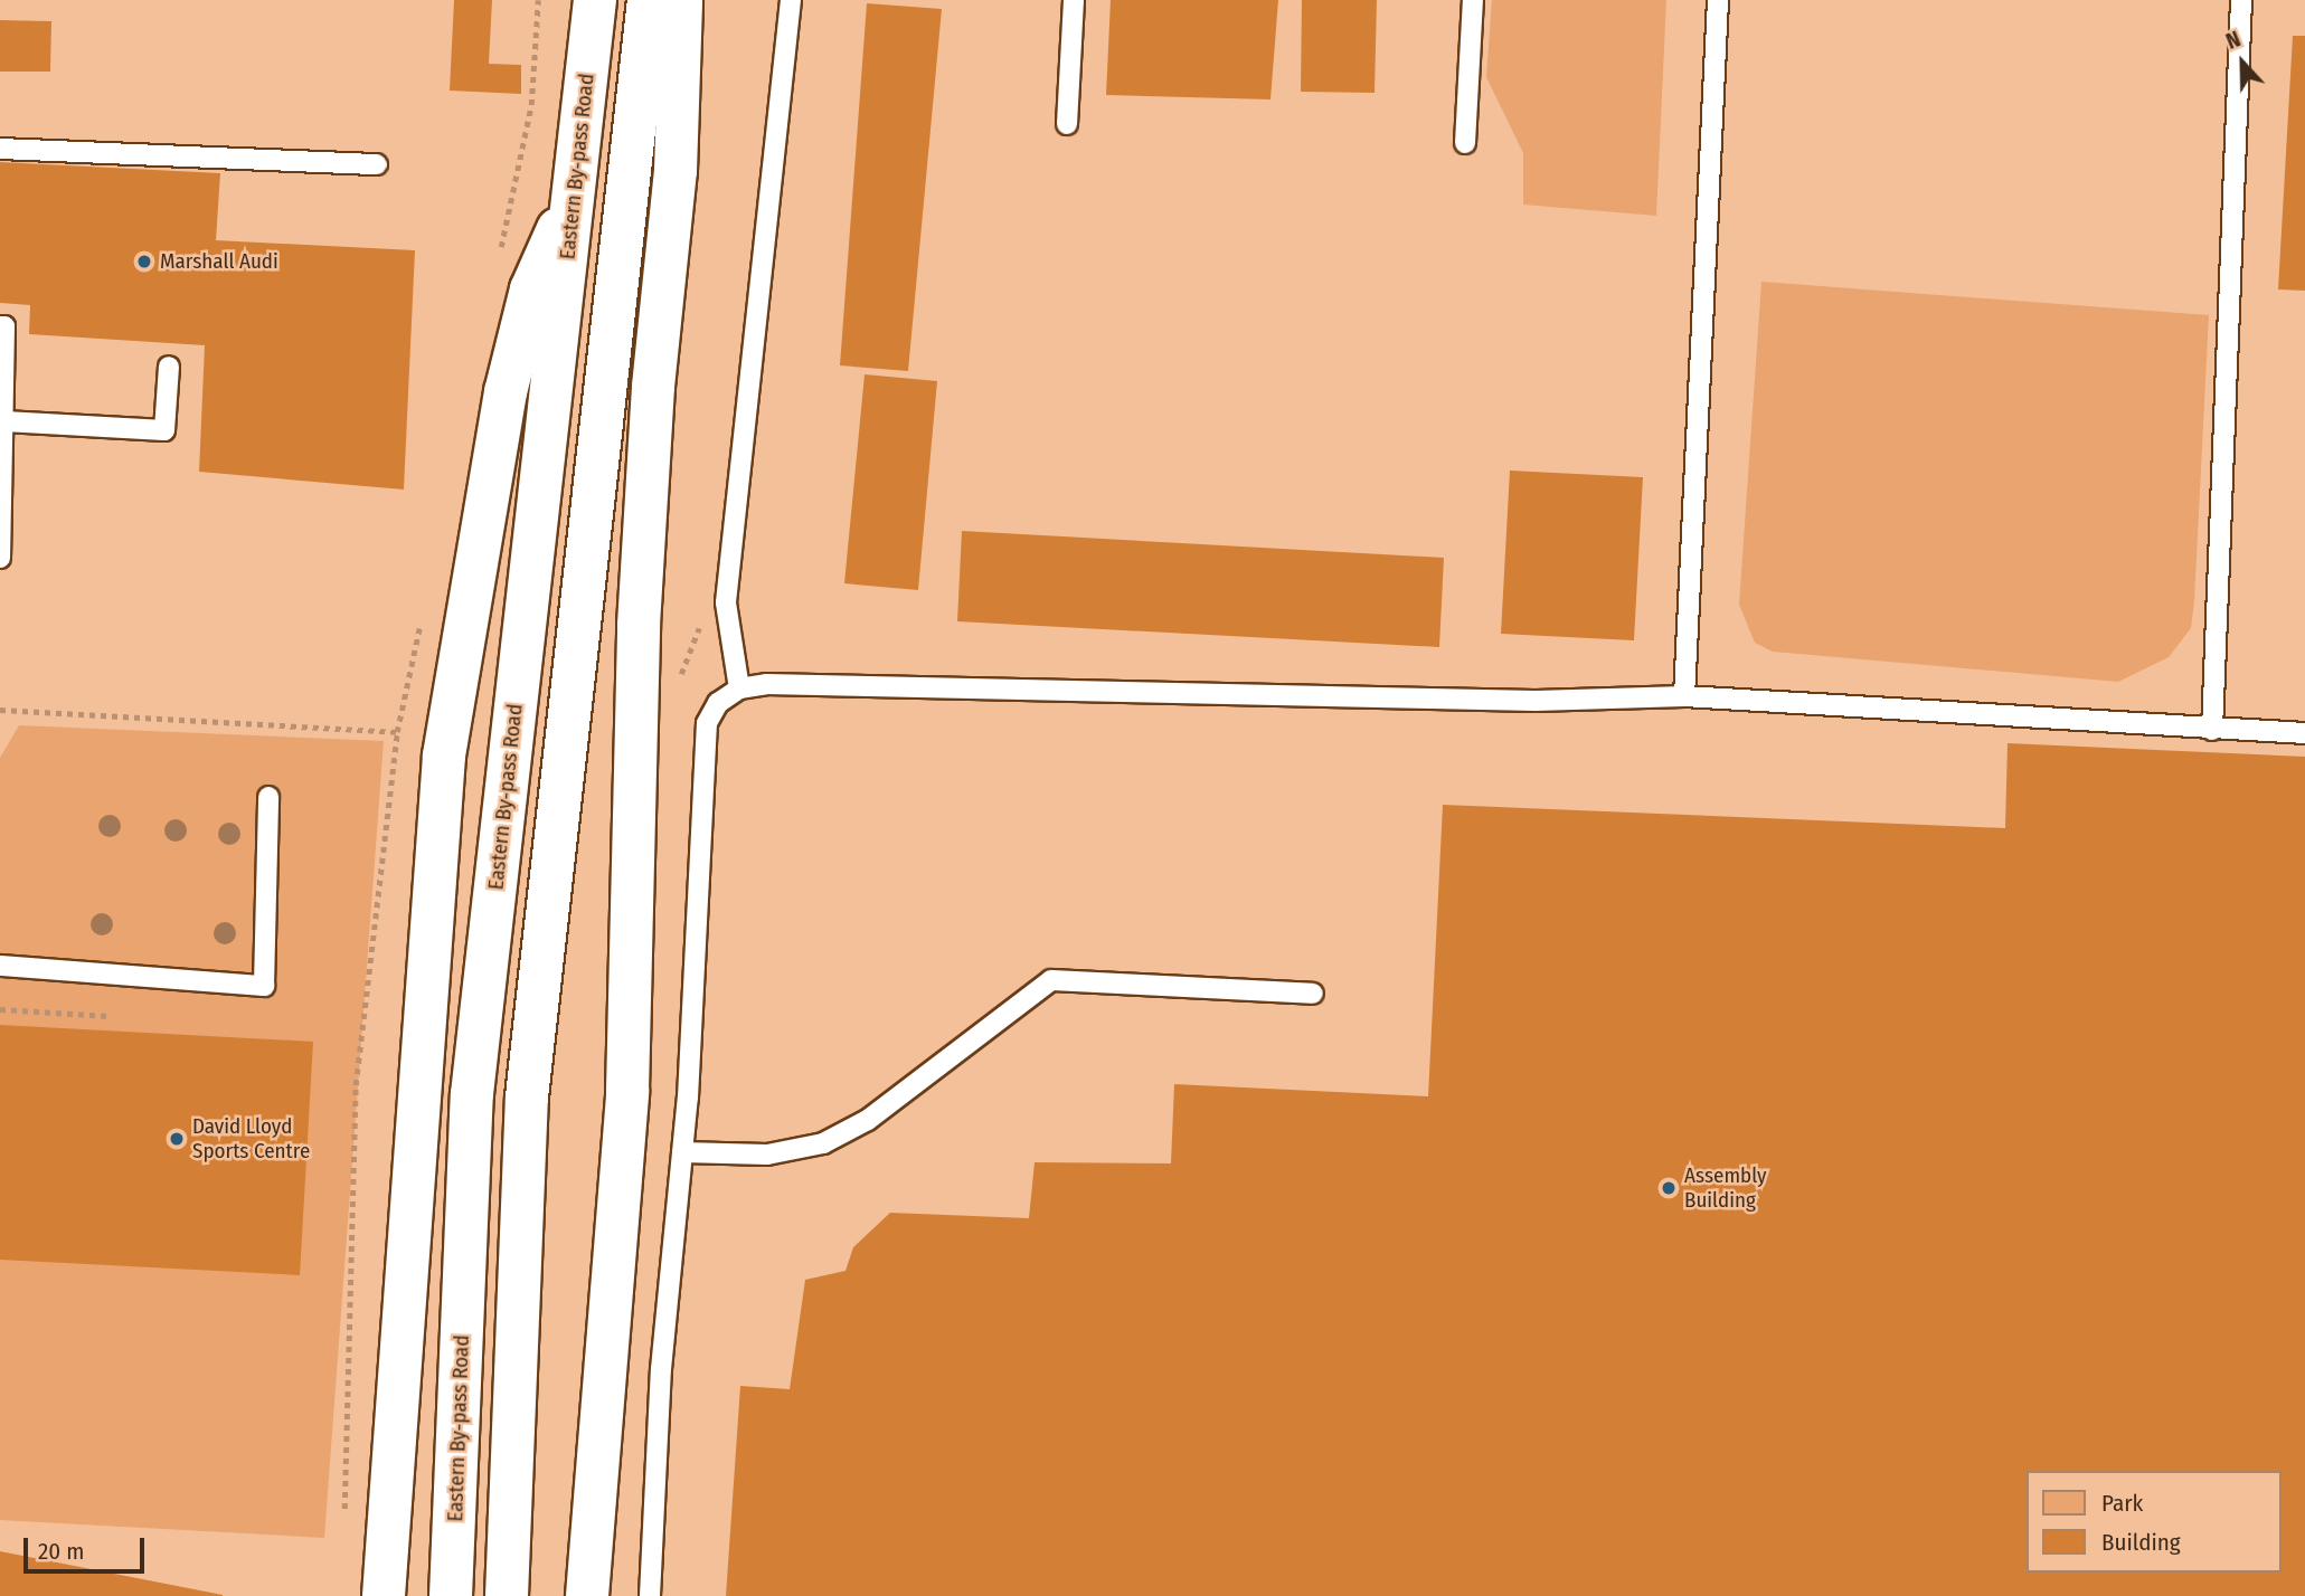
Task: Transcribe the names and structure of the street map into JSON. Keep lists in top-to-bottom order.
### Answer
{
  "streets": {
    "highway": ["Eastern By-pass Road"]
  },
  "places": ["Marshall Audi", "David Lloyd Sports Centre", "Assembly Building"],
  "legend": ["Park", "Building"],
  "scale_bar": "20 m",
  "north": "top"
}
